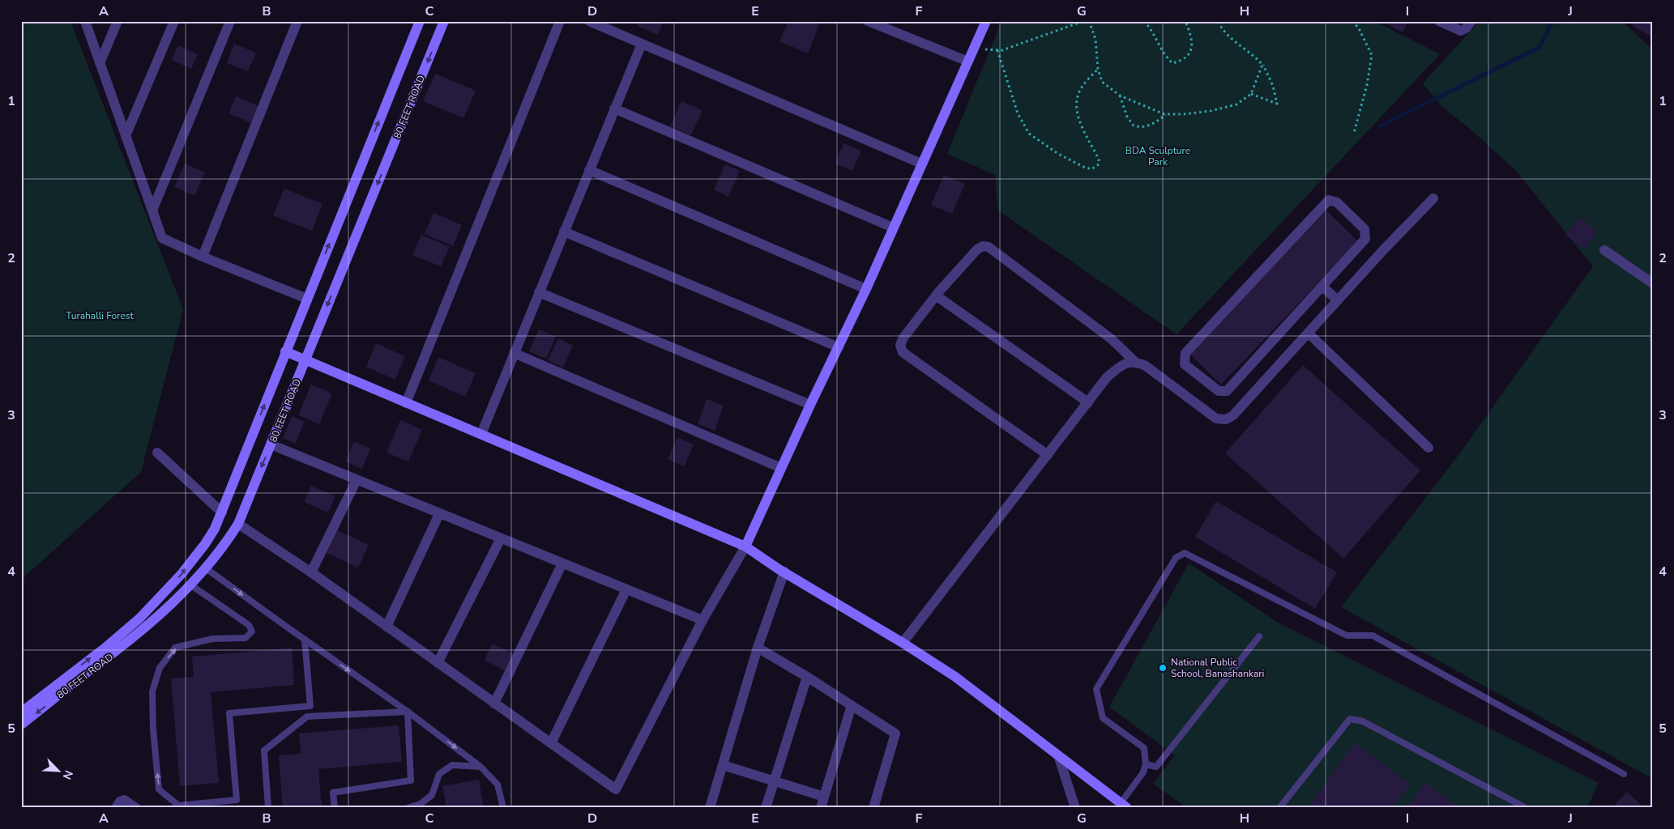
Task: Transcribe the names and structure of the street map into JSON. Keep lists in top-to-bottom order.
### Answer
{
  "streets": {
    "main road": ["80 FEET ROAD"]
  },
  "parks": ["BDA Sculpture Park", "Turahalli Forest"],
  "places": ["National Public School, Banashankari"],
  "north": "bottom right",
  "grid": {
    "columns": [
      "A",
      "B",
      "C",
      "D",
      "E",
      "F",
      "G",
      "H",
      "I",
      "J"
    ],
    "rows": [
      "1",
      "2",
      "3",
      "4",
      "5"
    ]
  }
}
